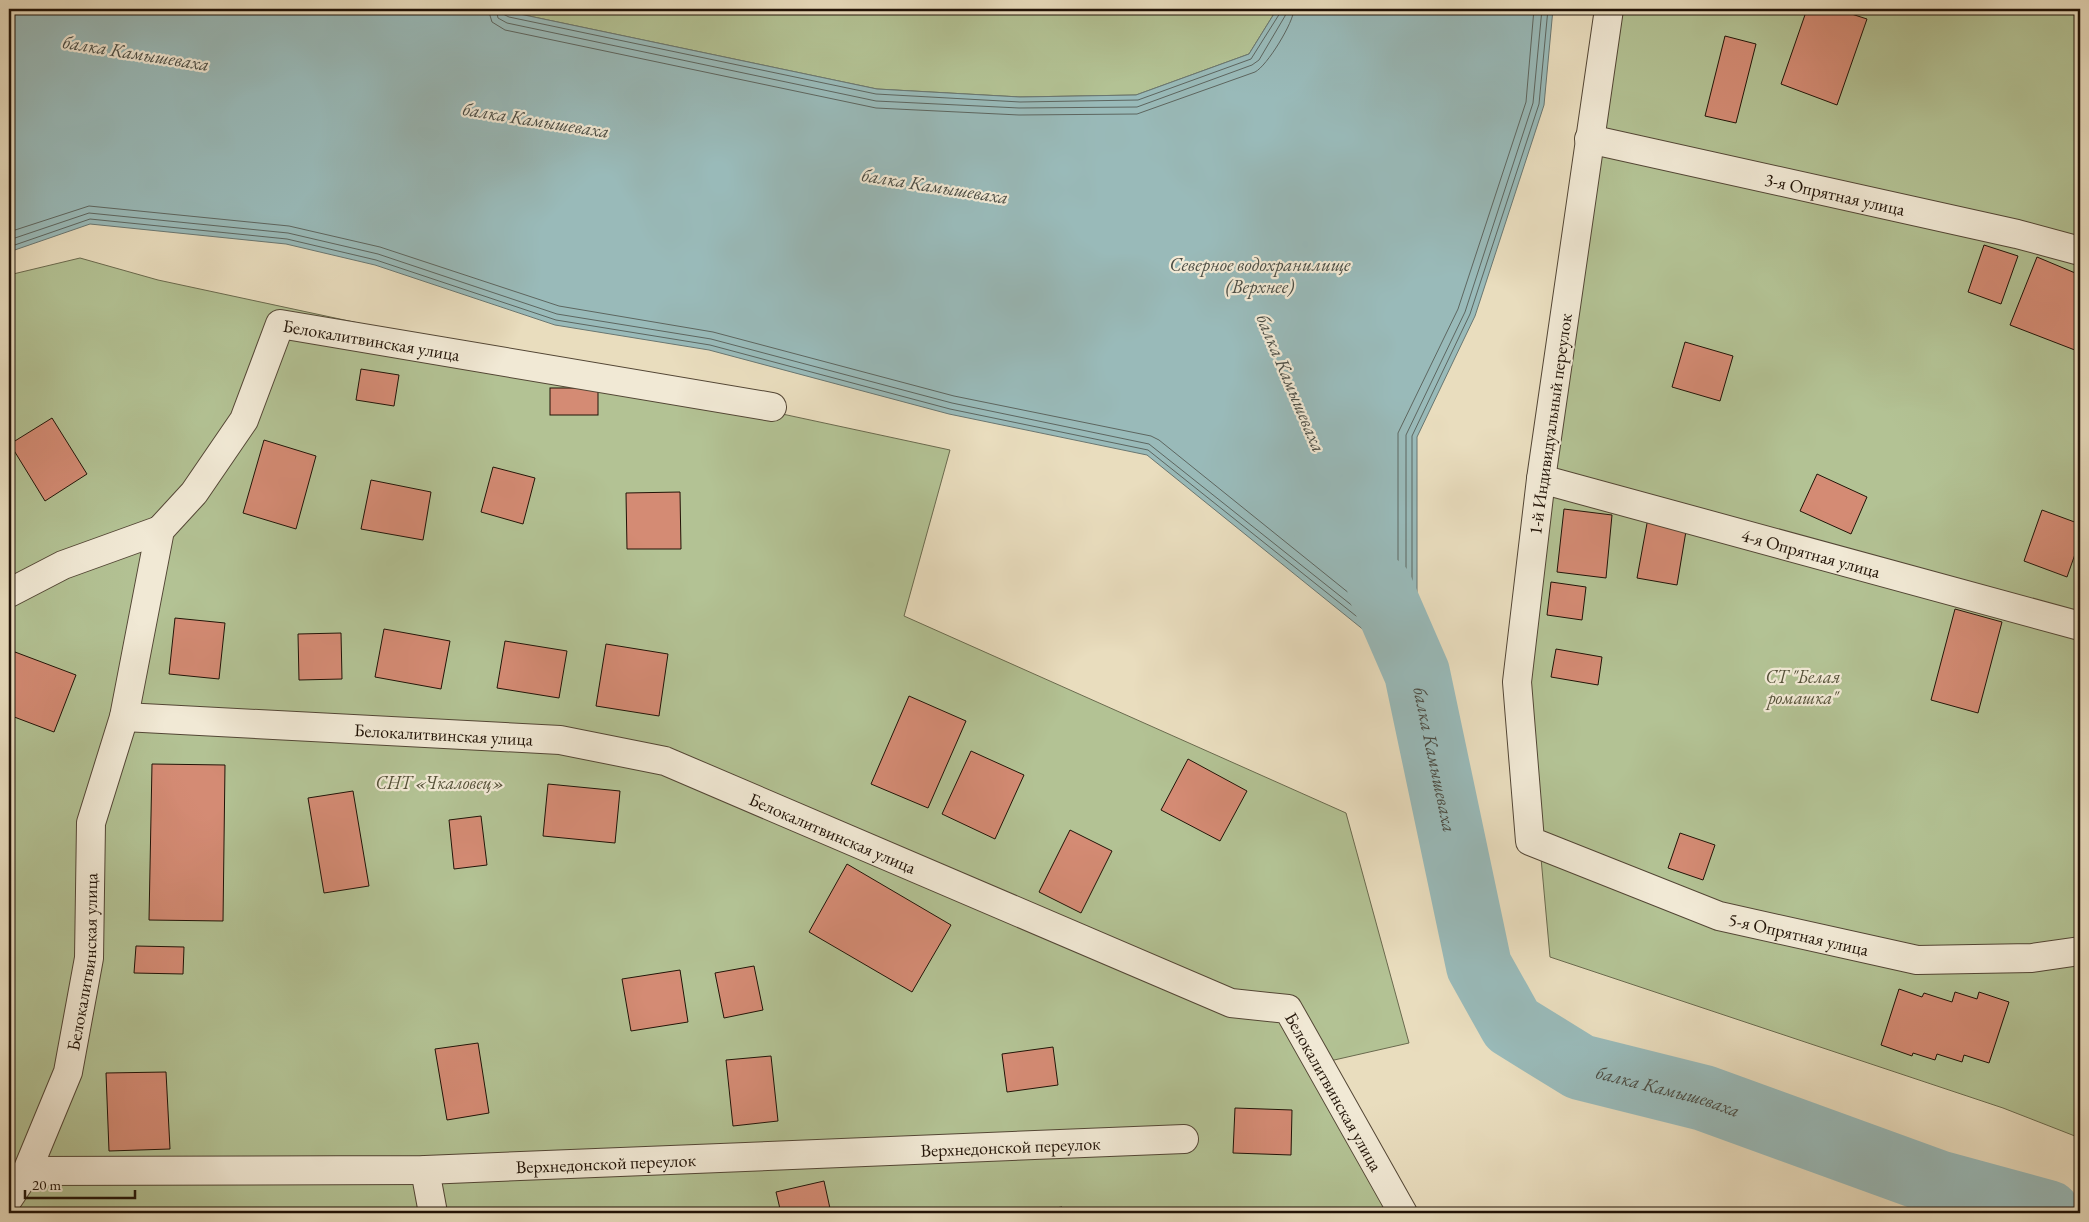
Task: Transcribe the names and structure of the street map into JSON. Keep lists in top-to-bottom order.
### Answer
{
  "streets": {
    "street": [
      "3-я Опрятная улица",
      "Белокалитвинская улица",
      "1-й Индивидуальный переулок",
      "4-я Опрятная улица",
      "5-я Опрятная улица",
      "Верхнедонской переулок"
    ]
  },
  "crossings": [
    ["3-я Опрятная улица", "1-й Индивидуальный переулок"],
    ["Белокалитвинская улица", "Верхнедонской переулок"],
    ["1-й Индивидуальный переулок", "4-я Опрятная улица"],
    ["1-й Индивидуальный переулок", "5-я Опрятная улица"]
  ],
  "water": ["балка Камышеваха", "Северное водохранилище (Верхнее)"],
  "parks": ["СТ \"Белая ромашка\"", "СНТ «Чкаловец»"],
  "scale_bar": "20 m"
}
